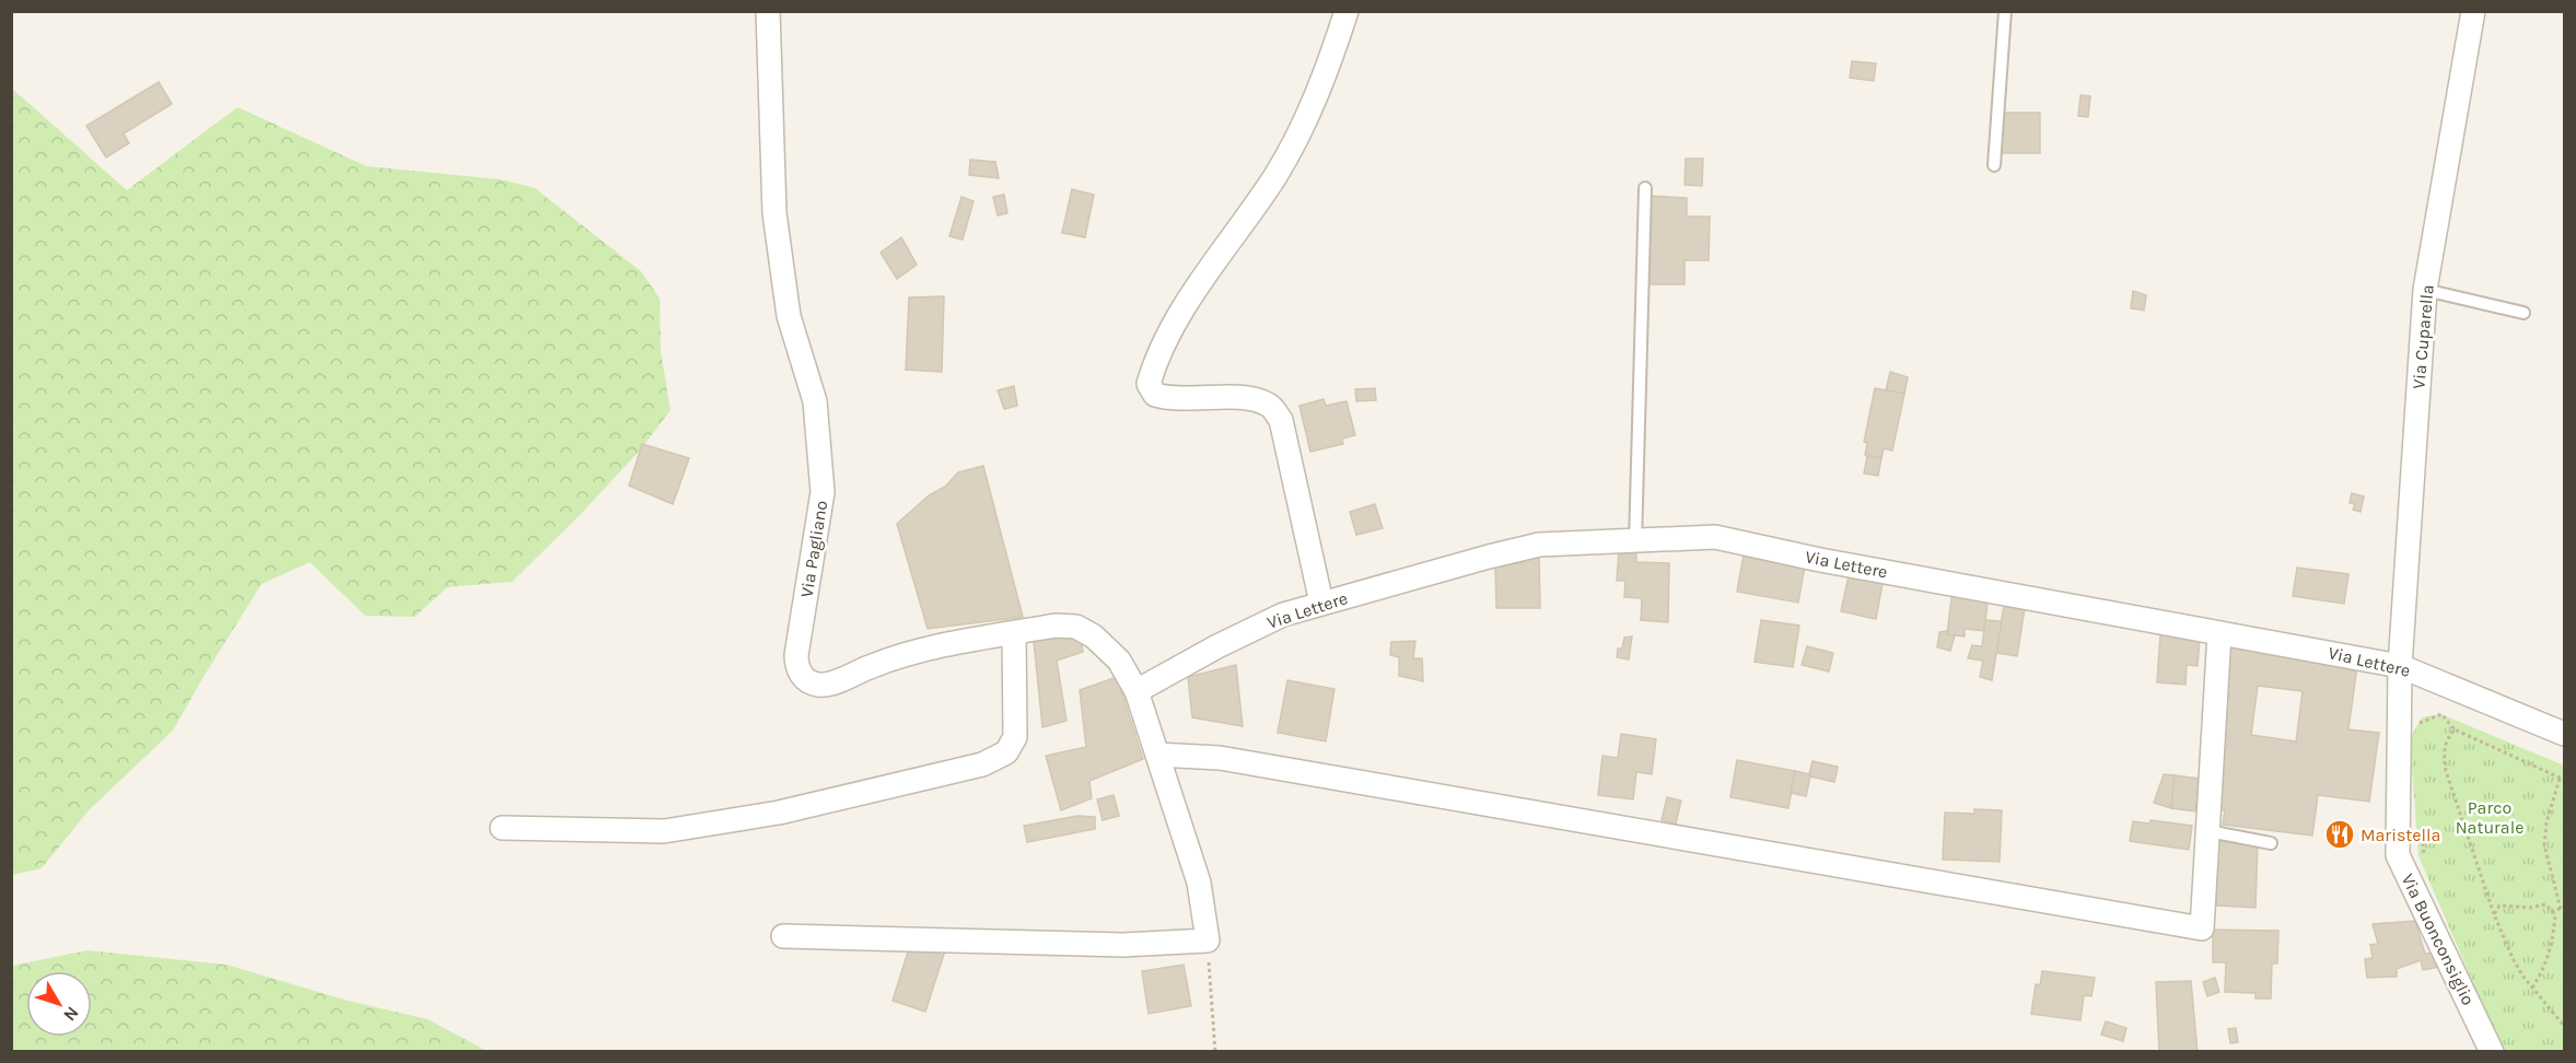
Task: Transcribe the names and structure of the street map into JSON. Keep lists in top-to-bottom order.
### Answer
{
  "streets": {
    "street": [
      "Via Cuparella",
      "Via Pagliano",
      "Via Lettere",
      "Via Buonconsiglio"
    ]
  },
  "crossings": [
    ["Via Cuparella", "Via Lettere"],
    ["Via Cuparella", "Via Buonconsiglio"],
    ["Via Pagliano", "Via Lettere"],
    ["Via Lettere", "Via Buonconsiglio"]
  ],
  "parks": ["Parco Naturale"],
  "places": {
    "restaurant": ["Maristella"]
  },
  "north": "bottom right"
}
